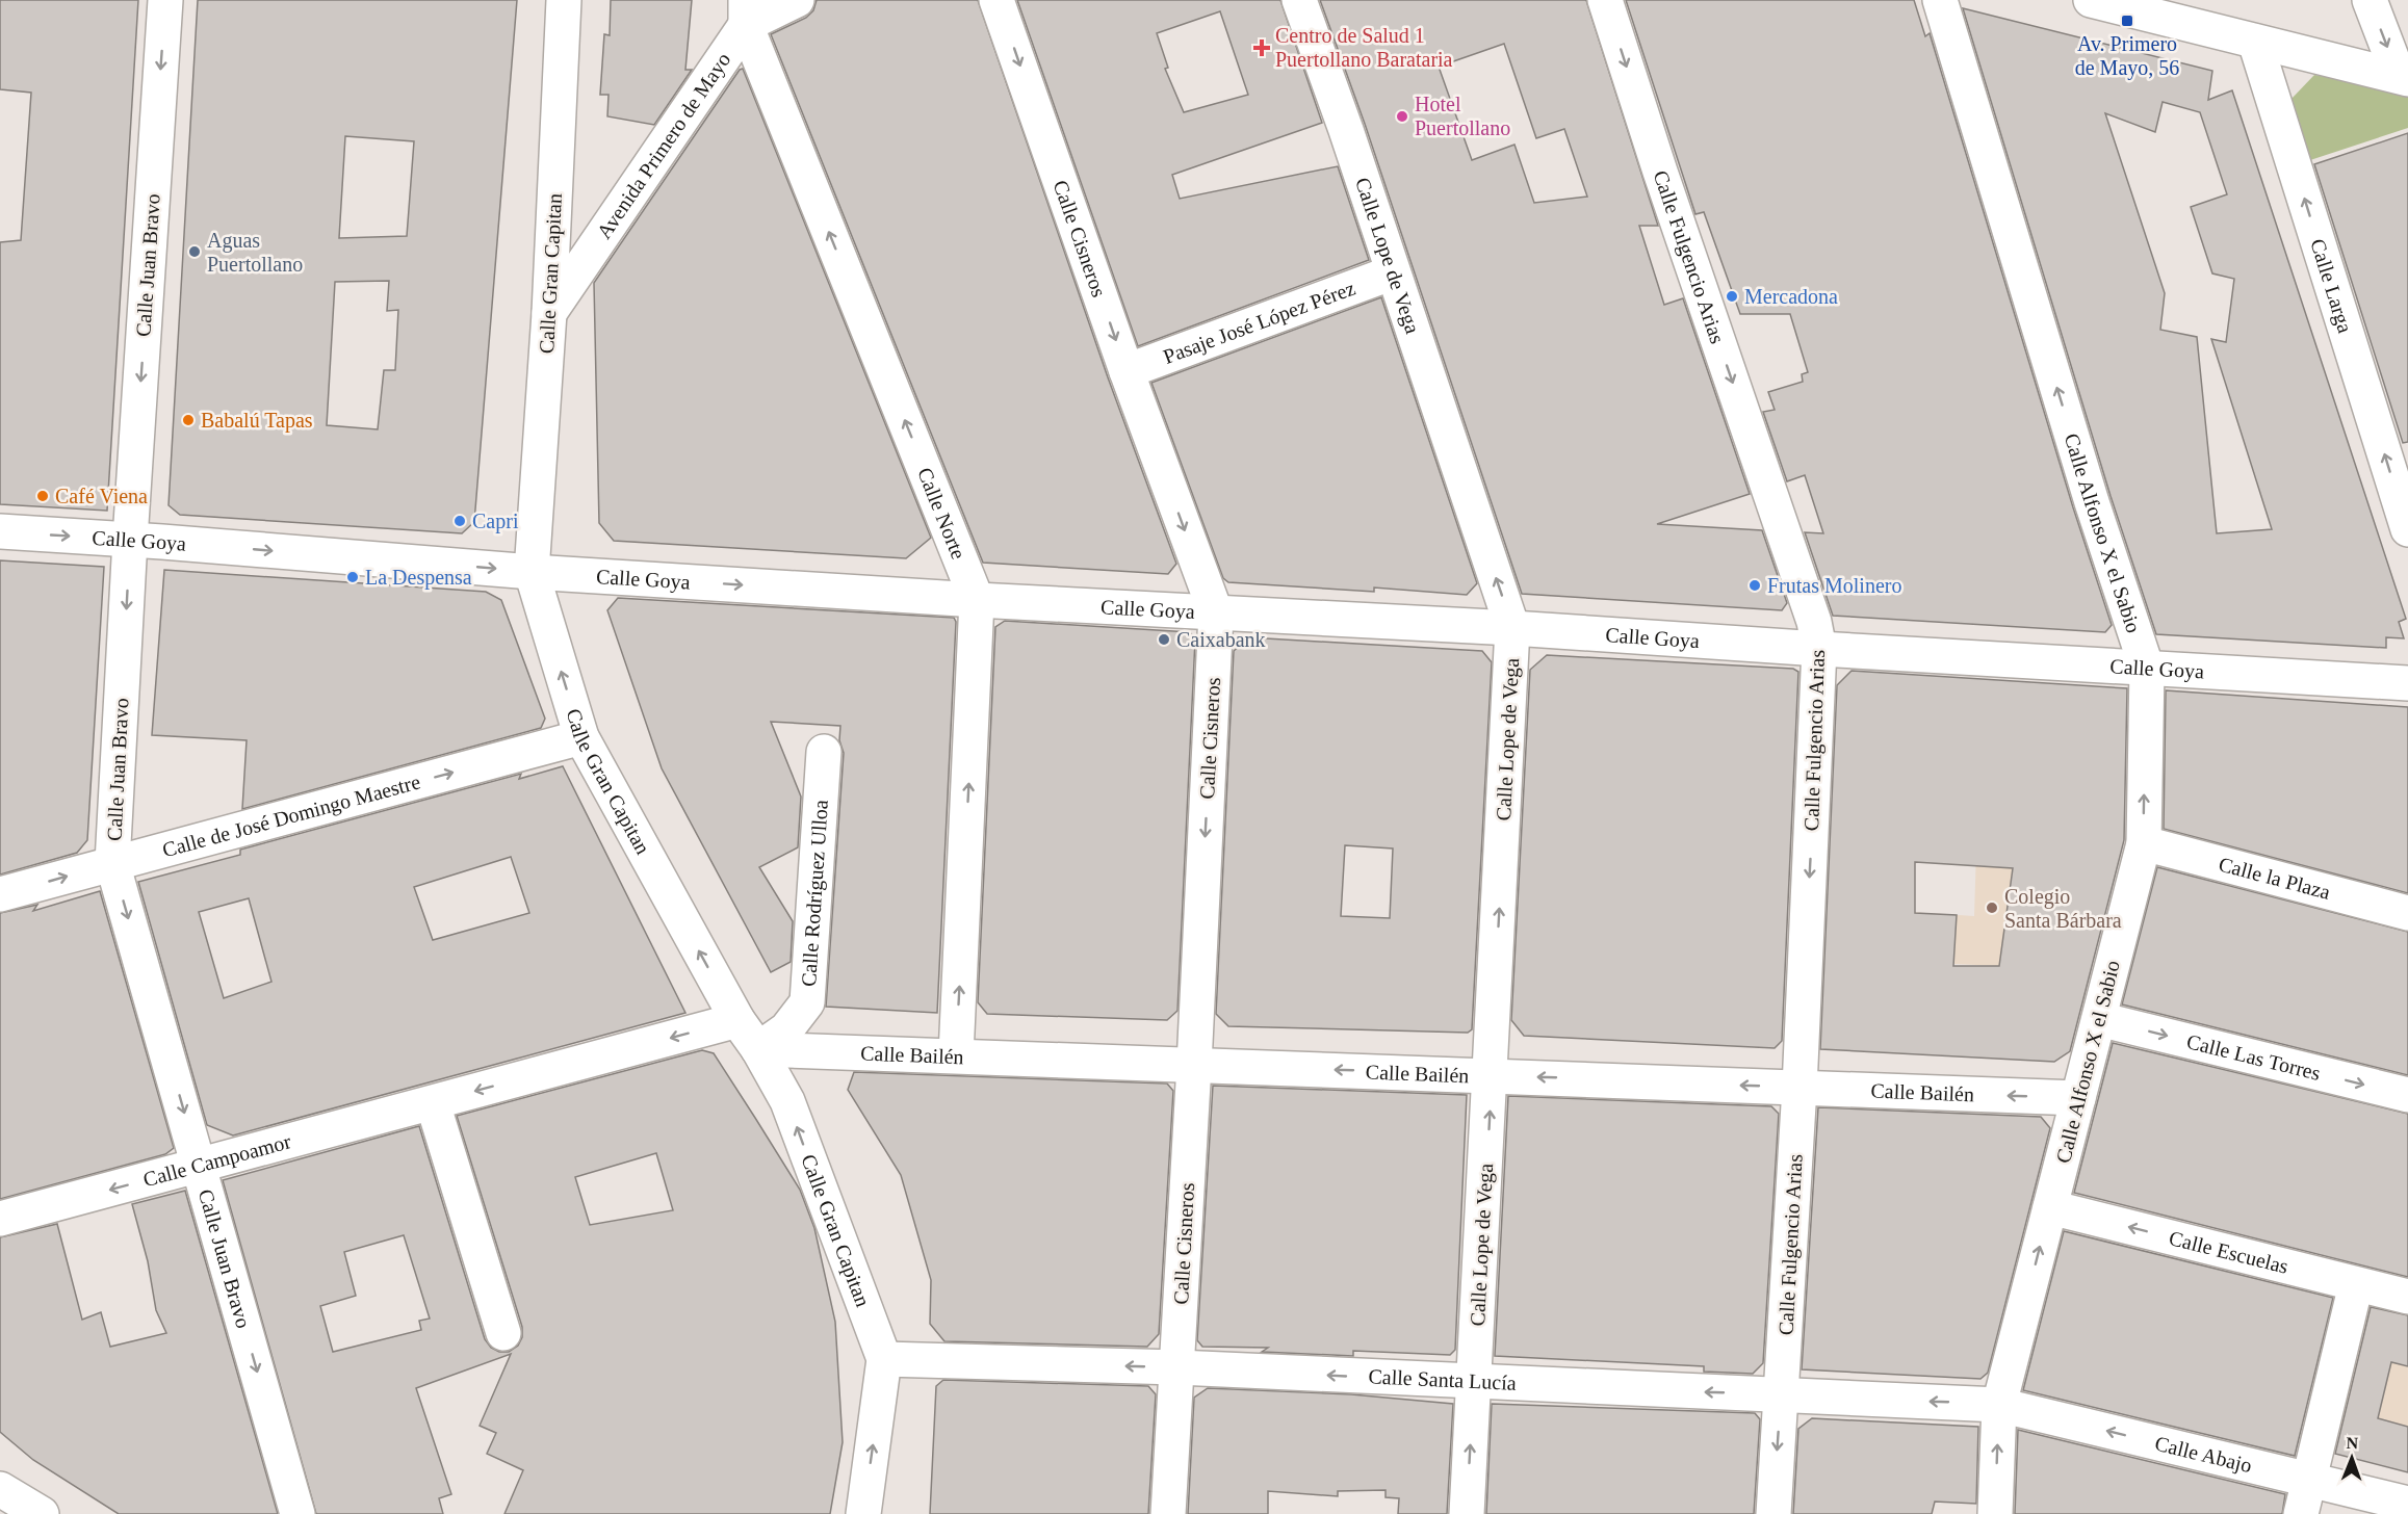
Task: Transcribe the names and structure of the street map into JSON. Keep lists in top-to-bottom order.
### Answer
{
  "streets": {
    "street": [
      "Avenida Primero de Mayo",
      "Calle Cisneros",
      "Calle Lope de Vega",
      "Calle Fulgencio Arias",
      "Calle Juan Bravo",
      "Calle Gran Capitan",
      "Calle Larga",
      "Pasaje José López Pérez",
      "Calle Norte",
      "Calle Alfonso X el Sabio",
      "Calle Goya",
      "Calle de José Domingo Maestre",
      "Calle la Plaza",
      "Calle Rodríguez Ulloa",
      "Calle Bailén",
      "Calle Las Torres",
      "Calle Campoamor",
      "Calle Escuelas",
      "Calle Santa Lucía",
      "Calle Abajo"
    ]
  },
  "crossings": [
    ["Avenida Primero de Mayo", "Calle Gran Capitan"],
    ["Avenida Primero de Mayo", "Calle Norte"],
    ["Calle Cisneros", "Pasaje José López Pérez"],
    ["Calle Cisneros", "Calle Goya"],
    ["Calle Cisneros", "Calle Bailén"],
    ["Calle Cisneros", "Calle Santa Lucía"],
    ["Calle Lope de Vega", "Pasaje José López Pérez"],
    ["Calle Lope de Vega", "Calle Goya"],
    ["Calle Lope de Vega", "Calle Bailén"],
    ["Calle Lope de Vega", "Calle Santa Lucía"],
    ["Calle Fulgencio Arias", "Calle Goya"],
    ["Calle Fulgencio Arias", "Calle Bailén"],
    ["Calle Fulgencio Arias", "Calle Santa Lucía"],
    ["Calle Juan Bravo", "Calle Goya"],
    ["Calle Juan Bravo", "Calle de José Domingo Maestre"],
    ["Calle Juan Bravo", "Calle Campoamor"],
    ["Calle Gran Capitan", "Calle Goya"],
    ["Calle Gran Capitan", "Calle de José Domingo Maestre"],
    ["Calle Gran Capitan", "Calle Rodríguez Ulloa"],
    ["Calle Gran Capitan", "Calle Bailén"],
    ["Calle Gran Capitan", "Calle Campoamor"],
    ["Calle Gran Capitan", "Calle Santa Lucía"],
    ["Calle Norte", "Calle Goya"],
    ["Calle Norte", "Calle Bailén"],
    ["Calle Alfonso X el Sabio", "Calle Goya"],
    ["Calle Alfonso X el Sabio", "Calle la Plaza"],
    ["Calle Alfonso X el Sabio", "Calle Bailén"],
    ["Calle Alfonso X el Sabio", "Calle Las Torres"],
    ["Calle Alfonso X el Sabio", "Calle Escuelas"],
    ["Calle Alfonso X el Sabio", "Calle Santa Lucía"],
    ["Calle Alfonso X el Sabio", "Calle Abajo"],
    ["Calle Rodríguez Ulloa", "Calle Bailén"],
    ["Calle Santa Lucía", "Calle Abajo"]
  ],
  "one_way": [
    "Calle Cisneros",
    "Calle Lope de Vega",
    "Calle Fulgencio Arias",
    "Calle Juan Bravo",
    "Calle Gran Capitan",
    "Calle Larga",
    "Calle Norte",
    "Calle Alfonso X el Sabio",
    "Calle Goya",
    "Calle de José Domingo Maestre",
    "Calle Bailén",
    "Calle Las Torres",
    "Calle Campoamor",
    "Calle Escuelas",
    "Calle Santa Lucía",
    "Calle Abajo"
  ],
  "places": {
    "transit": ["Av. Primero de Mayo, 56"],
    "health": ["Centro de Salud 1 Puertollano Barataria"],
    "other": [
      "Hotel Puertollano",
      "Aguas Puertollano",
      "Mercadona",
      "Babalú Tapas",
      "Café Viena",
      "Capri",
      "La Despensa",
      "Frutas Molinero",
      "Caixabank",
      "Colegio Santa Bárbara"
    ]
  },
  "north": "top"
}
